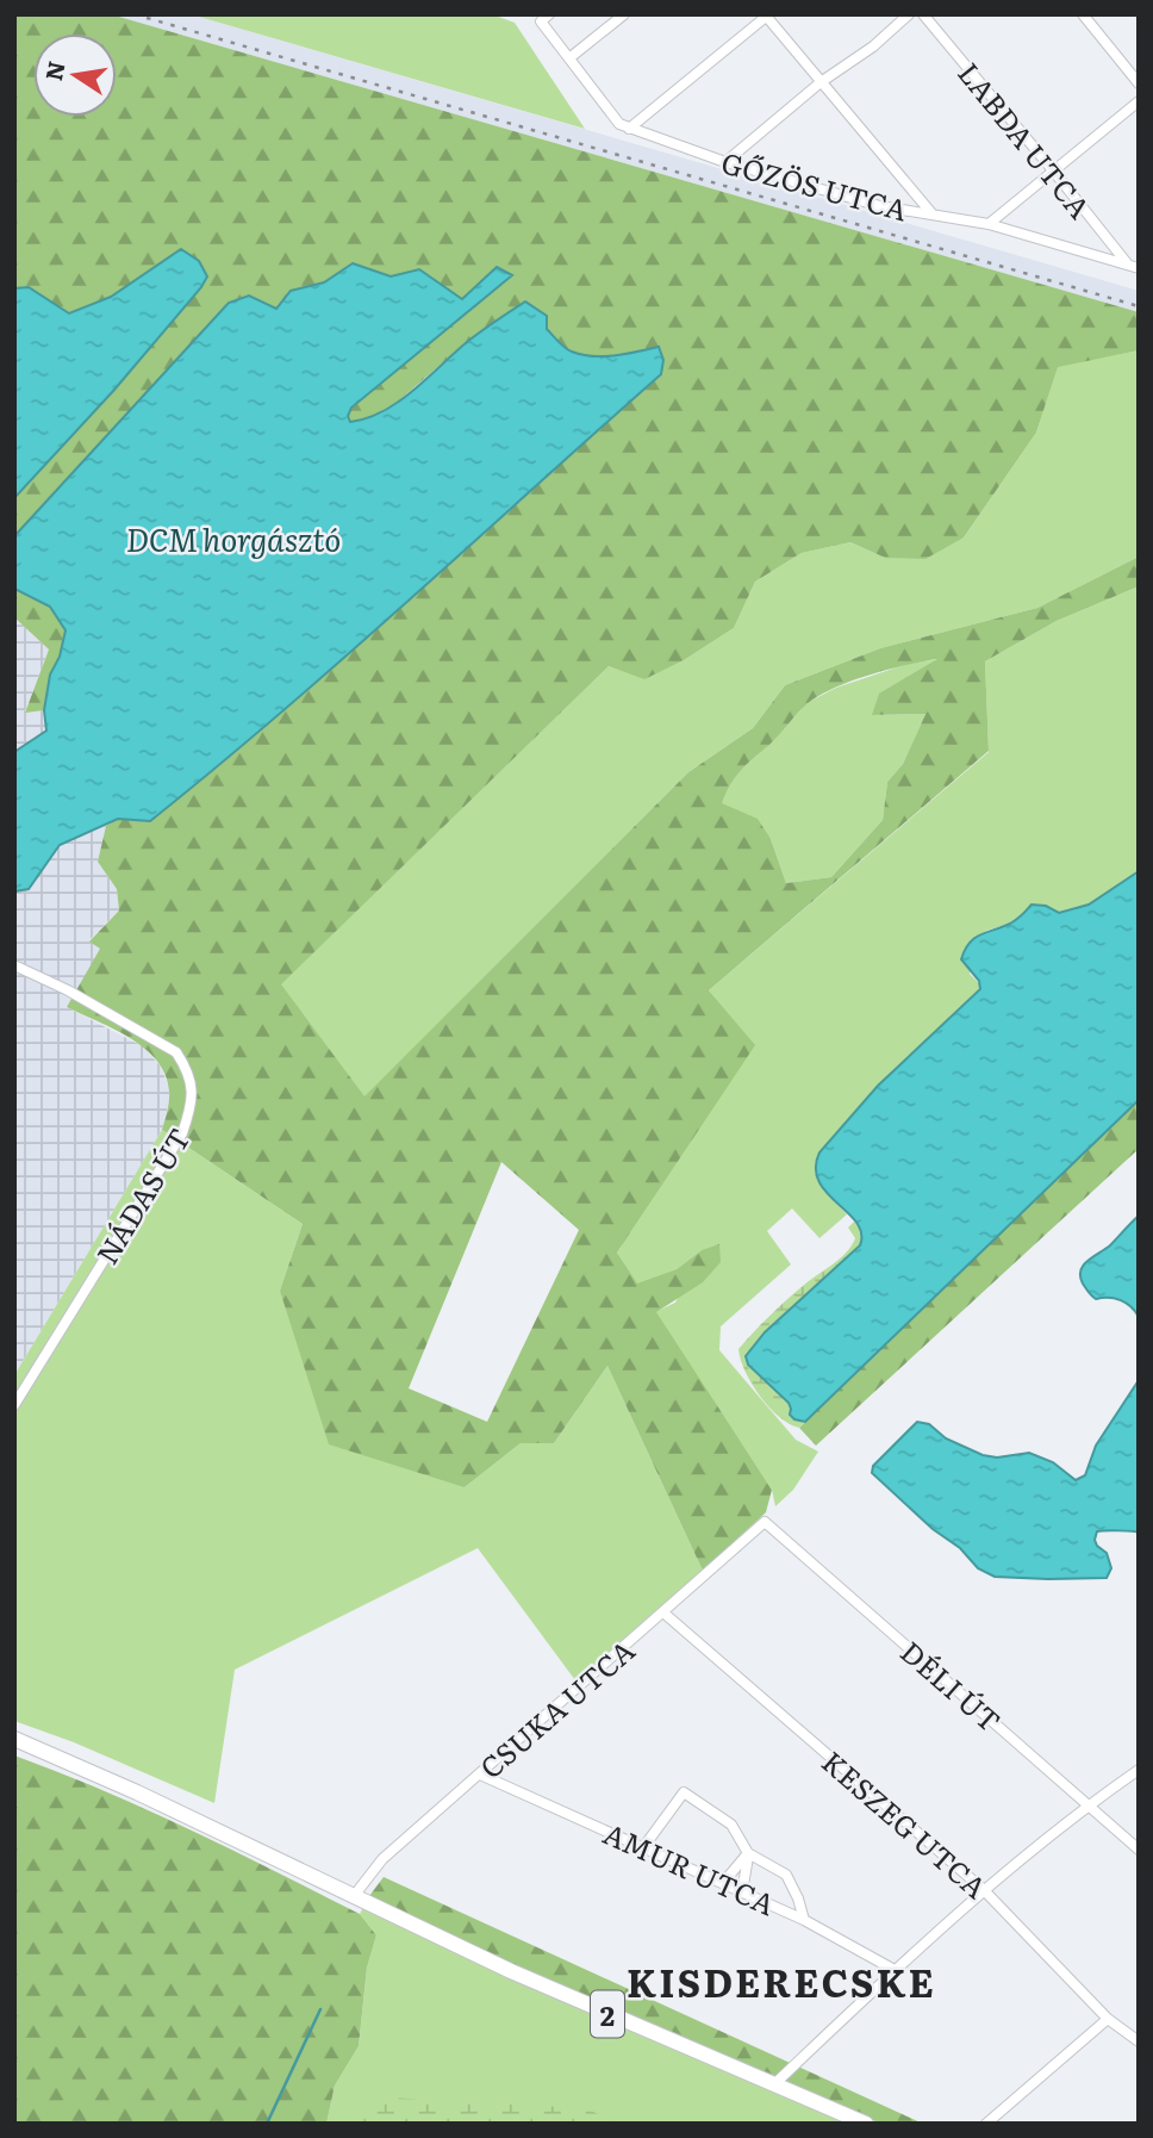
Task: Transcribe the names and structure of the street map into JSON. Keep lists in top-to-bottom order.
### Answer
{
  "streets": {
    "main road": ["2"],
    "street": [
      "LABDA UTCA",
      "GŐZÖS UTCA",
      "NÁDAS ÚT",
      "DÉLI ÚT",
      "CSUKA UTCA",
      "KESZEG UTCA",
      "AMUR UTCA"
    ]
  },
  "crossings": [
    ["LABDA UTCA", "GŐZÖS UTCA"],
    ["DÉLI ÚT", "CSUKA UTCA"],
    ["CSUKA UTCA", "KESZEG UTCA"],
    ["CSUKA UTCA", "AMUR UTCA"],
    ["CSUKA UTCA", "2"]
  ],
  "districts": ["KISDERECSKE"],
  "water": ["DCM horgásztó"],
  "north": "left"
}
